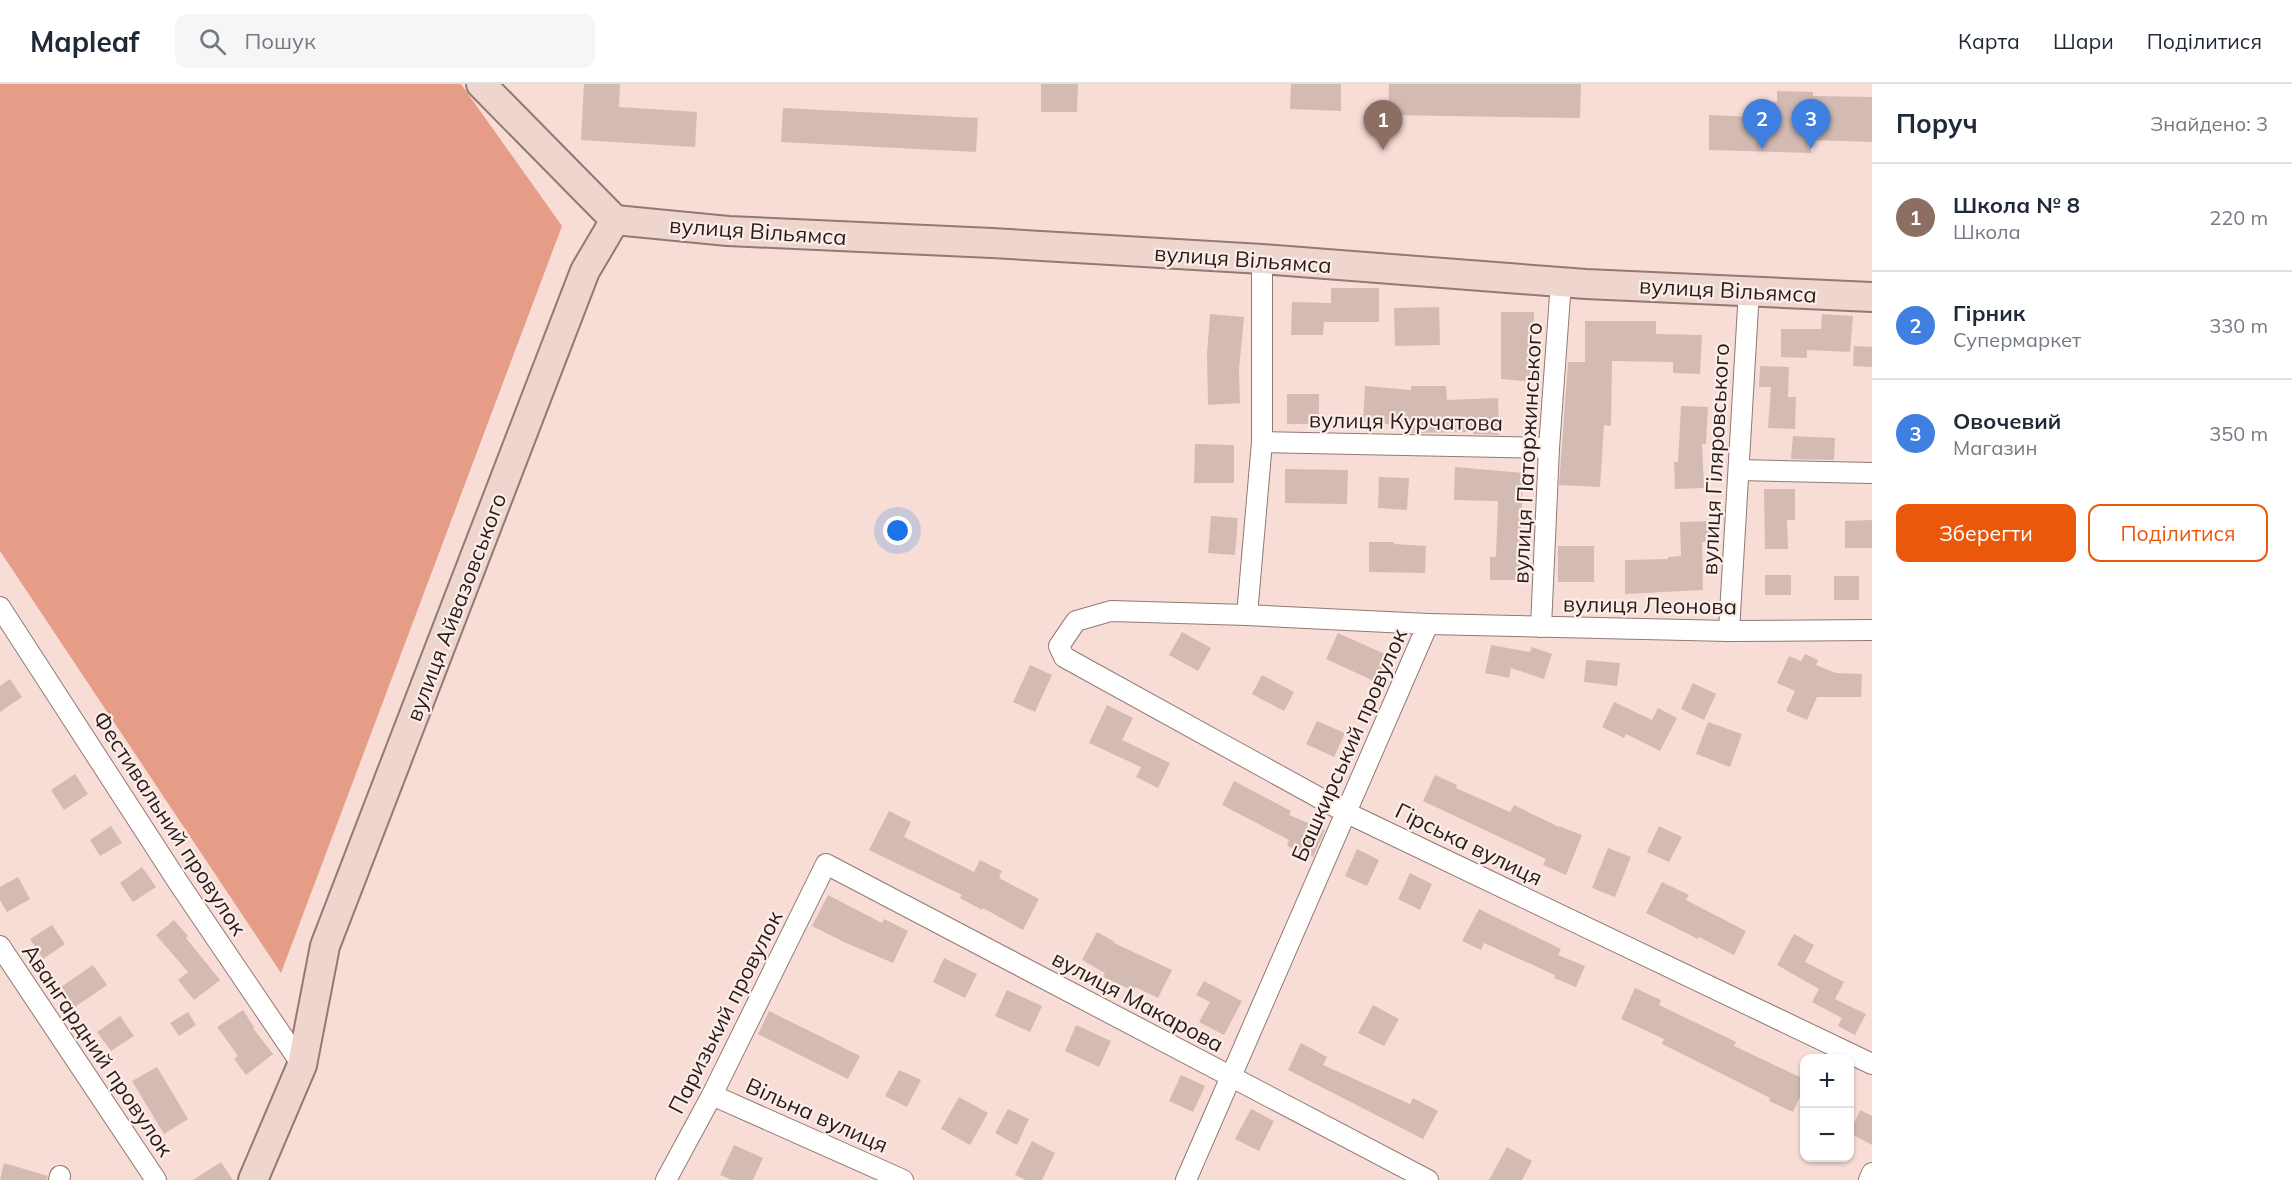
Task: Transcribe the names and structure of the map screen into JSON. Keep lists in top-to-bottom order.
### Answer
{
  "streets": {
    "street": [
      "вулиця Вільямса",
      "вулиця Курчатова",
      "вулиця Паторжинського",
      "вулиця Гіляровського",
      "вулиця Леонова",
      "вулиця Айвазовського",
      "Башкирський провулок",
      "Фестивальний провулок",
      "Гірська вулиця",
      "вулиця Макарова",
      "Паризький провулок",
      "Авангардний провулок",
      "Вільна вулиця"
    ]
  },
  "crossings": [
    ["вулиця Вільямса", "вулиця Паторжинського"],
    ["вулиця Вільямса", "вулиця Гіляровського"],
    ["вулиця Вільямса", "вулиця Айвазовського"],
    ["вулиця Курчатова", "вулиця Паторжинського"],
    ["вулиця Паторжинського", "вулиця Леонова"],
    ["вулиця Гіляровського", "вулиця Леонова"],
    ["вулиця Леонова", "Башкирський провулок"],
    ["вулиця Айвазовського", "Фестивальний провулок"],
    ["Башкирський провулок", "Гірська вулиця"],
    ["Башкирський провулок", "вулиця Макарова"],
    ["вулиця Макарова", "Паризький провулок"],
    ["Паризький провулок", "Вільна вулиця"]
  ],
  "page": {
    "header": "Mapleaf",
    "search": "Пошук",
    "nav": ["Карта", "Шари", "Поділитися"],
    "heading": ["Поруч", "Знайдено: 3"],
    "pins": ["2", "3", "1"],
    "list": [
      {
        "mark": "1",
        "name": "Школа № 8",
        "note": "Школа",
        "value": "220 m"
      },
      {
        "mark": "2",
        "name": "Гірник",
        "note": "Супермаркет",
        "value": "330 m"
      },
      {
        "mark": "3",
        "name": "Овочевий",
        "note": "Магазин",
        "value": "350 m"
      }
    ],
    "buttons": ["Зберегти", "Поділитися"],
    "map_buttons": ["+", "−"]
  }
}
